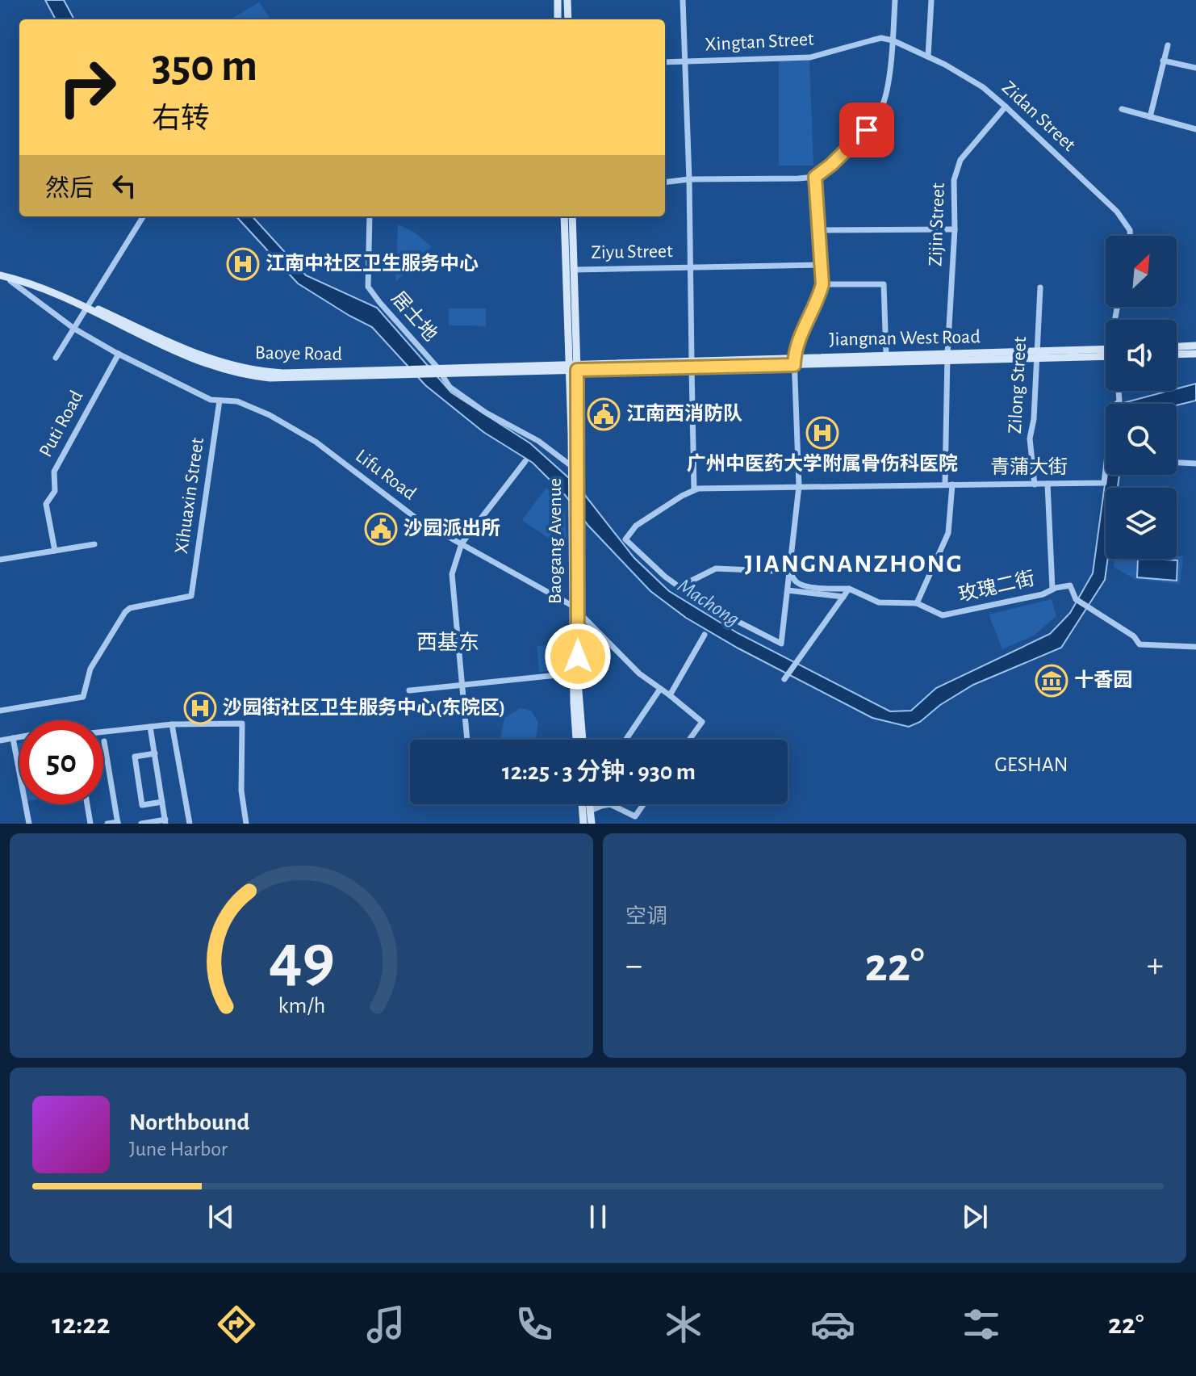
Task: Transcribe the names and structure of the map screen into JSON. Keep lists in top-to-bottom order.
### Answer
{
  "streets": {
    "main road": ["Jiangnan West Road", "Baoye Road", "Baogang Avenue"],
    "street": [
      "Xingtan Street",
      "Zidan Street",
      "Zijin Street",
      "Ziyu Street",
      "居士地",
      "Zilong Street",
      "Puti Road",
      "青蒲大街",
      "Lifu Road",
      "Xihuaxin Street",
      "玫瑰二街"
    ]
  },
  "crossings": [
    ["Xingtan Street", "Zidan Street"],
    ["Zidan Street", "Zijin Street"],
    ["Zijin Street", "Jiangnan West Road"],
    ["Zijin Street", "青蒲大街"],
    ["Zijin Street", "玫瑰二街"],
    ["Ziyu Street", "Baogang Avenue"],
    ["居士地", "Baoye Road"],
    ["居士地", "Baogang Avenue"],
    ["Baoye Road", "Lifu Road"],
    ["Baoye Road", "Baogang Avenue"],
    ["Zilong Street", "青蒲大街"],
    ["Puti Road", "Lifu Road"],
    ["Lifu Road", "Xihuaxin Street"],
    ["Lifu Road", "Baogang Avenue"]
  ],
  "districts": ["JIANGNANZHONG", "西基东", "GESHAN"],
  "water": ["Machong"],
  "places": {
    "hospital": ["江南中社区卫生服务中心", "广州中医药大学附属骨伤科医院", "沙园街社区卫生服务中心(东院区)"],
    "public building": ["江南西消防队", "沙园派出所"],
    "museum": ["十香园"]
  },
  "north": "top right",
  "page": {
    "turn": ["350 m", "右转"],
    "then": "然后",
    "limit": "50",
    "trip": "12:25 · 3 分钟 · 930 m",
    "tile": "空调",
    "heat": ["−", "22°", "+"],
    "song": ["Northbound", "June Harbor"],
    "tabs": ["12:22", "22°"],
    "gauge": ["49", "km/h"]
  }
}
